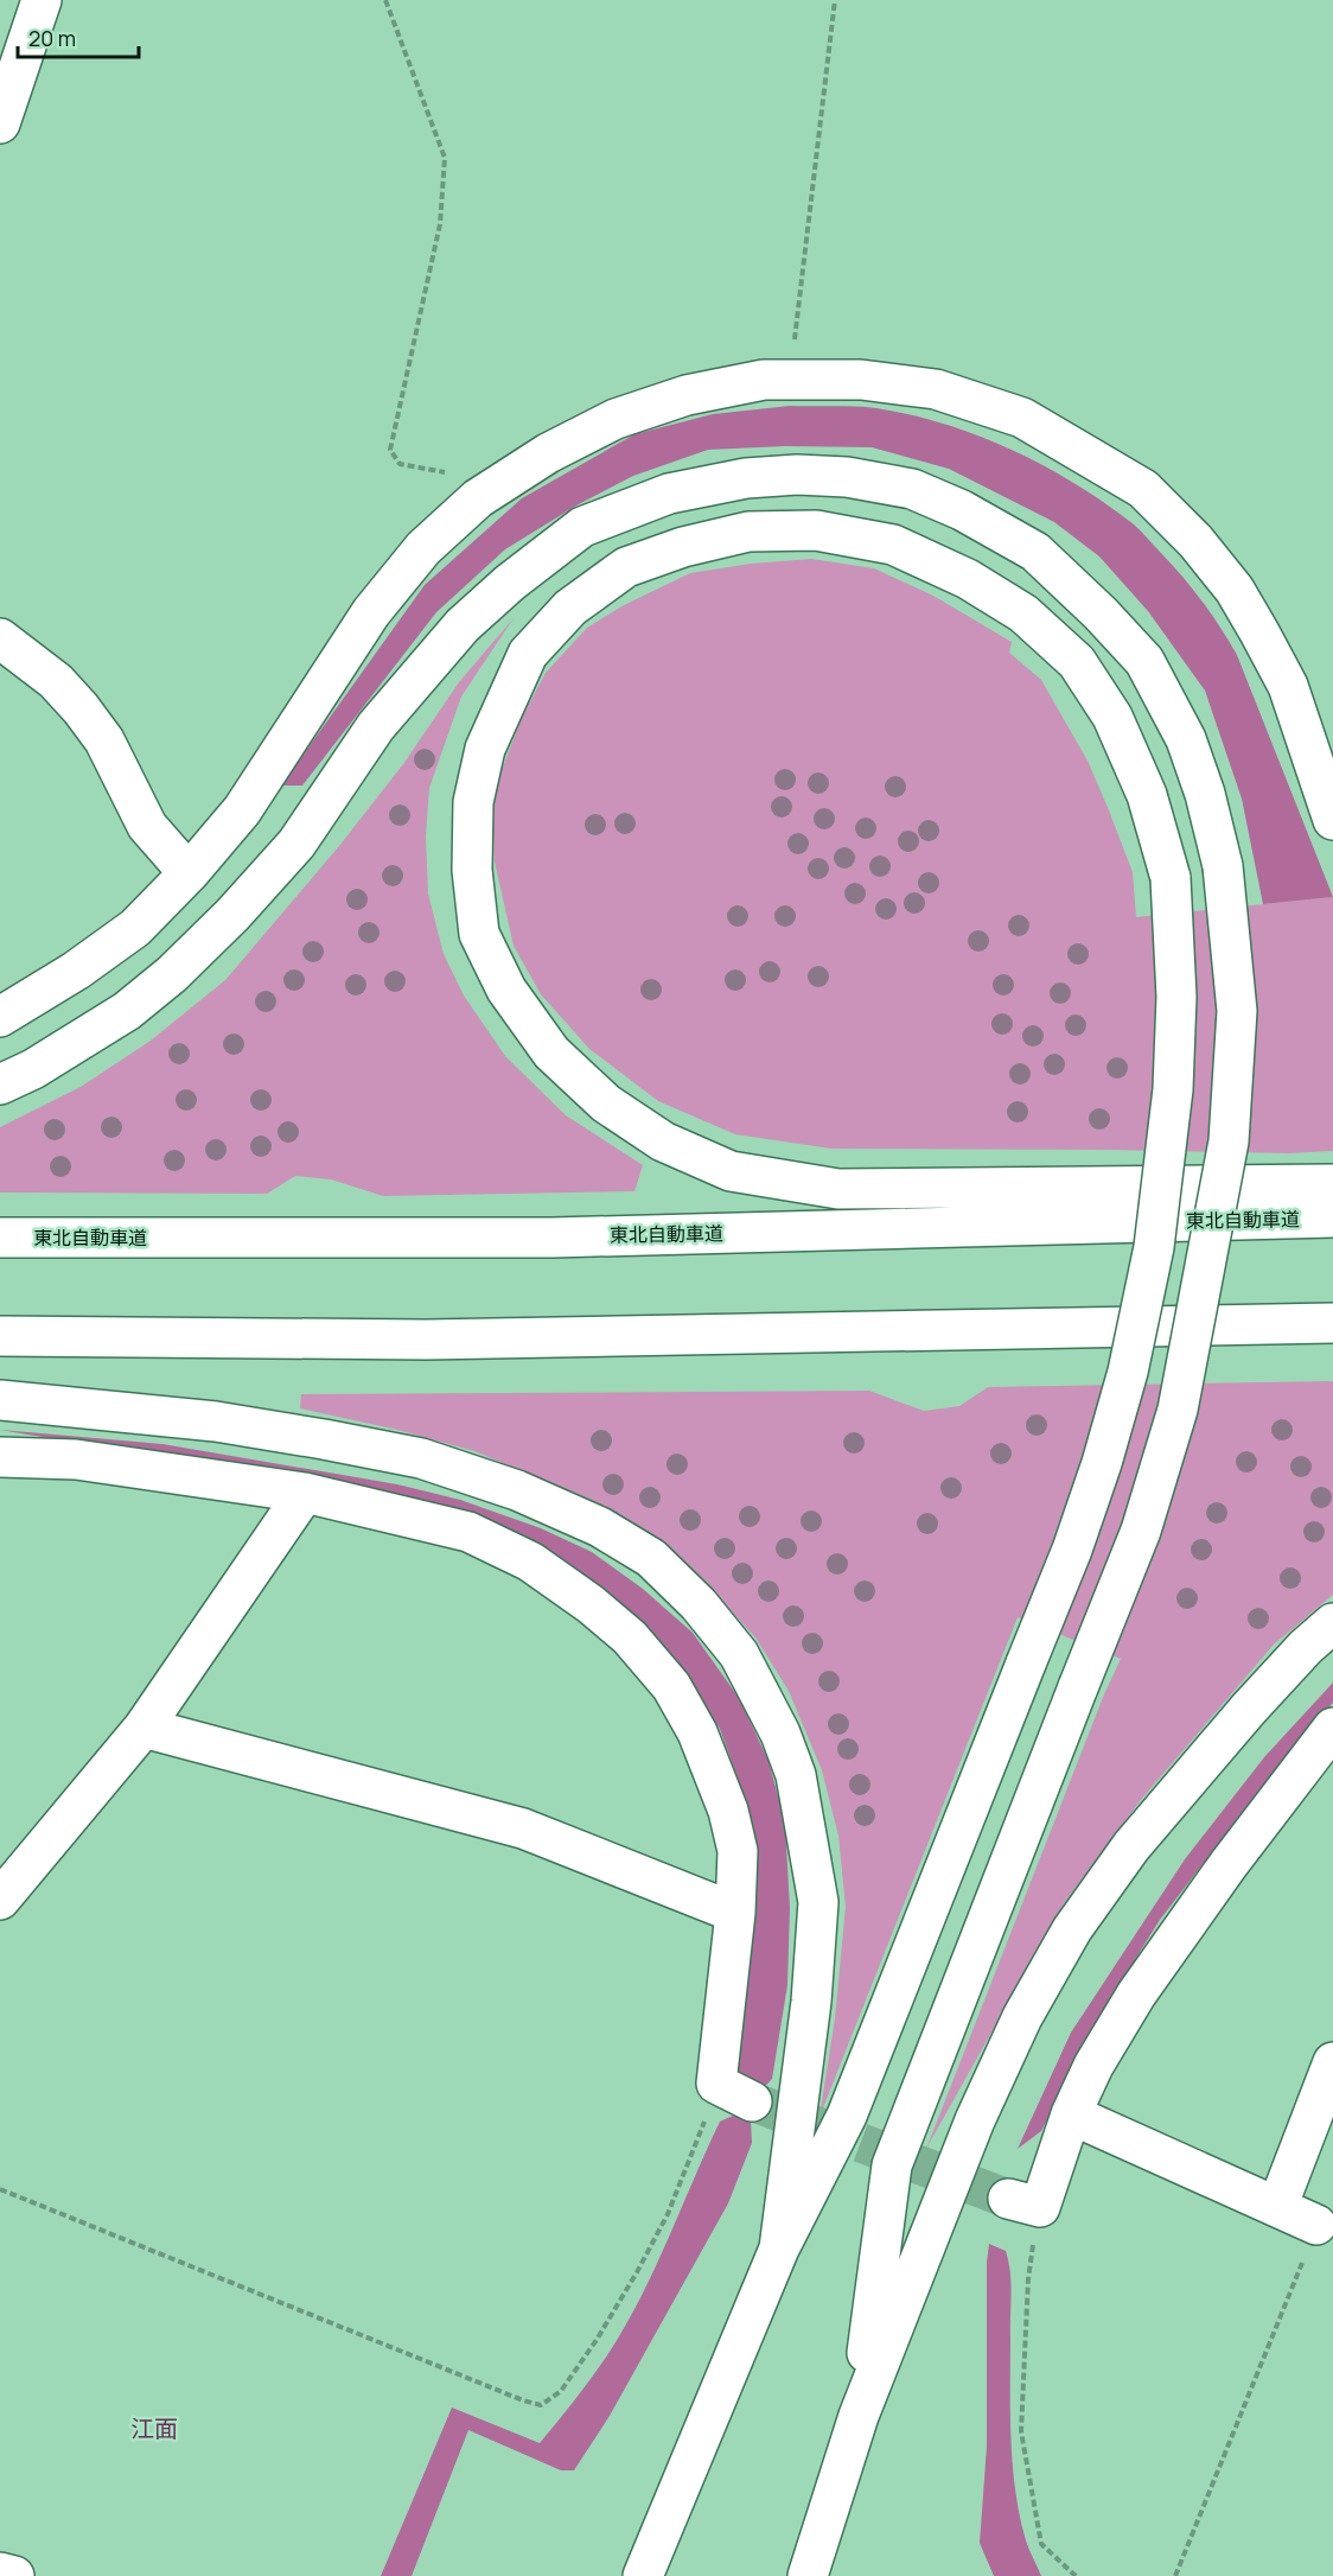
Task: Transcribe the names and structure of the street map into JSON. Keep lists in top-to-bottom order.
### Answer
{
  "streets": {
    "main road": ["東北自動車道"]
  },
  "districts": ["江面"],
  "scale_bar": "20 m"
}
